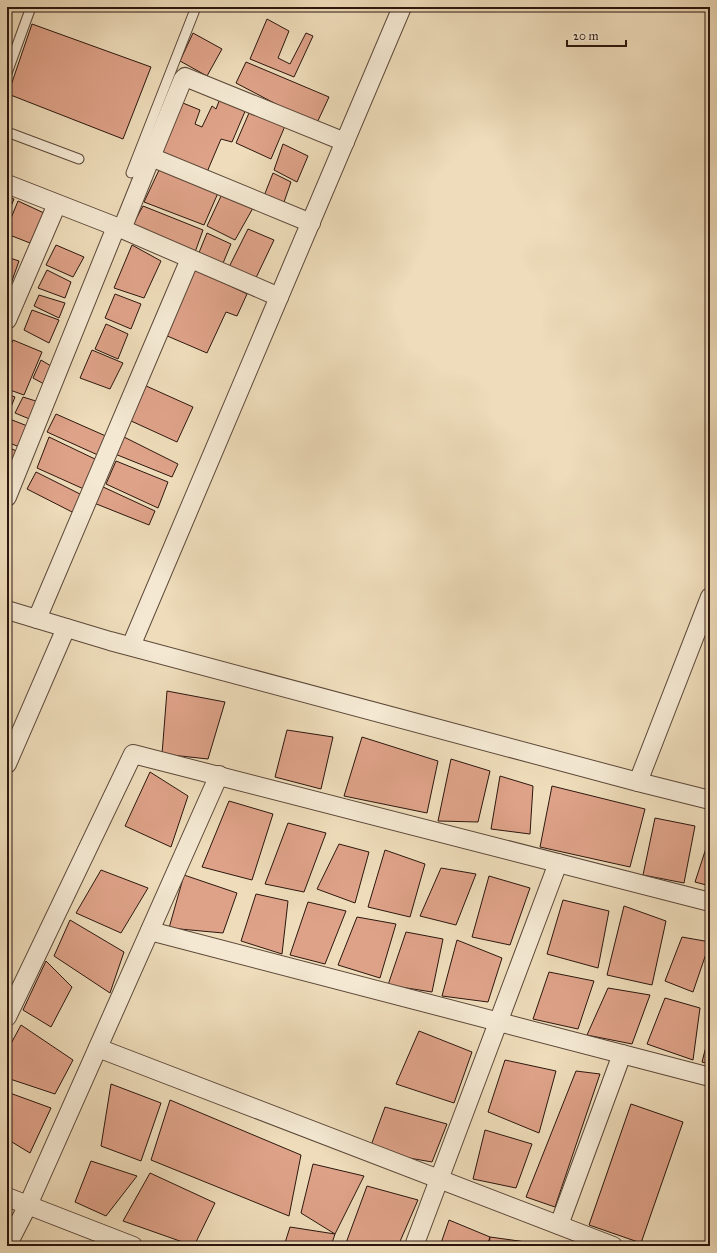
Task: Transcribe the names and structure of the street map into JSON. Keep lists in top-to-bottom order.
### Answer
{
  "scale_bar": "20 m"
}
